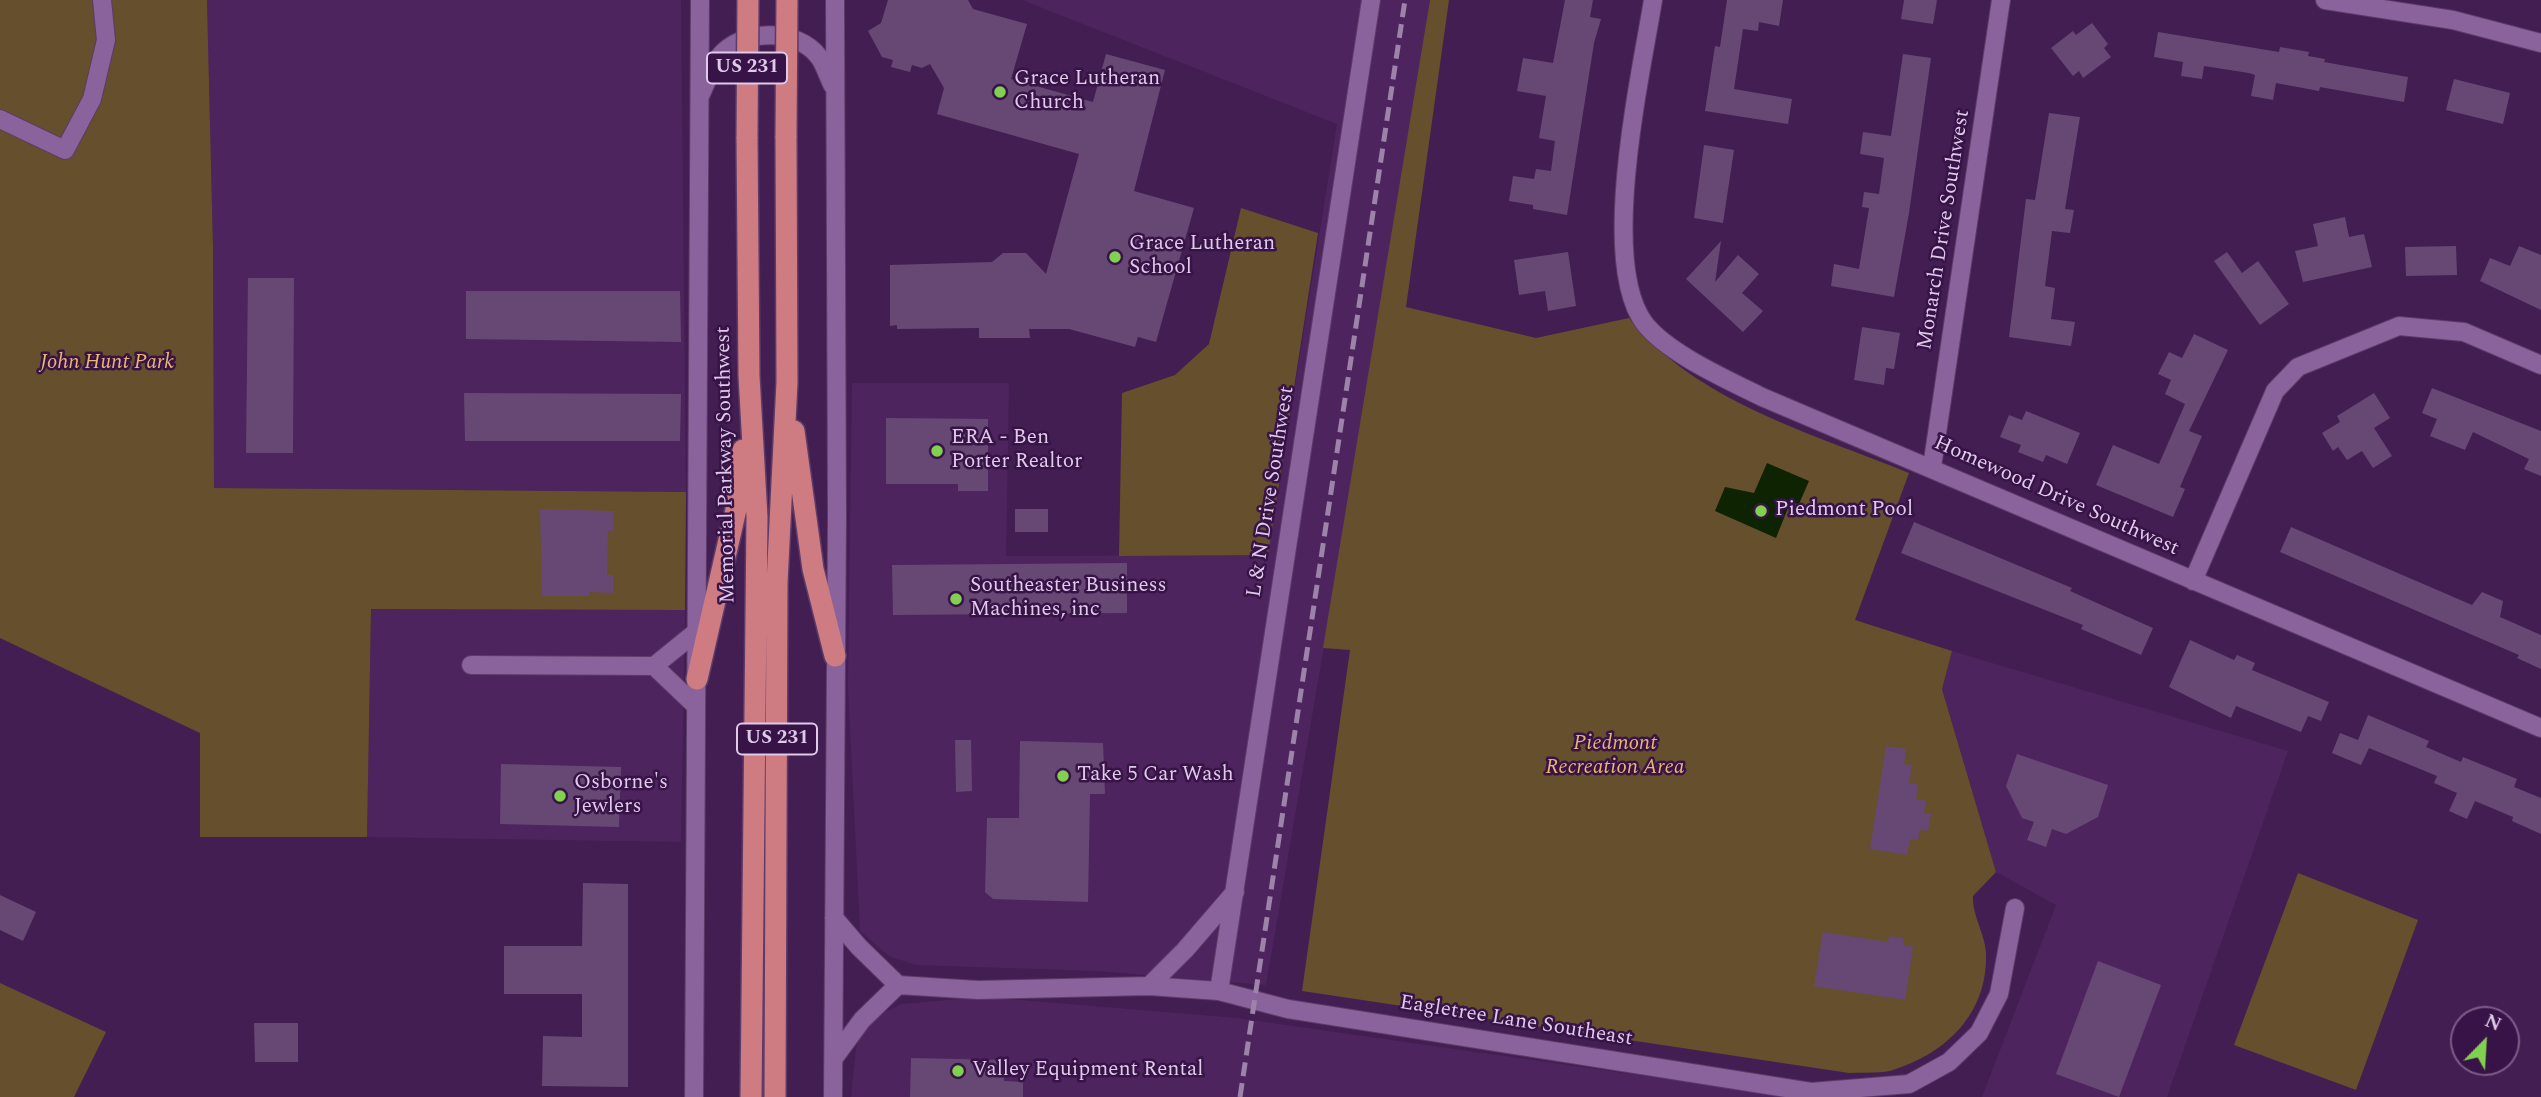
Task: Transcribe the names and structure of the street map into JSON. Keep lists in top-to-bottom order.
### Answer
{
  "streets": {
    "highway": ["US 231", "Memorial Parkway Southwest"],
    "street": [
      "Monarch Drive Southwest",
      "L & N Drive Southwest",
      "Homewood Drive Southwest",
      "Eagletree Lane Southeast"
    ]
  },
  "crossings": [
    ["Monarch Drive Southwest", "Homewood Drive Southwest"],
    ["L & N Drive Southwest", "Eagletree Lane Southeast"]
  ],
  "parks": ["John Hunt Park", "Piedmont Recreation Area"],
  "places": [
    "Grace Lutheran Church",
    "Grace Lutheran School",
    "ERA - Ben Porter Realtor",
    "Piedmont Pool",
    "Southeaster Business Machines, inc",
    "Take 5 Car Wash",
    "Osborne's Jewlers",
    "Valley Equipment Rental"
  ],
  "north": "top right"
}
